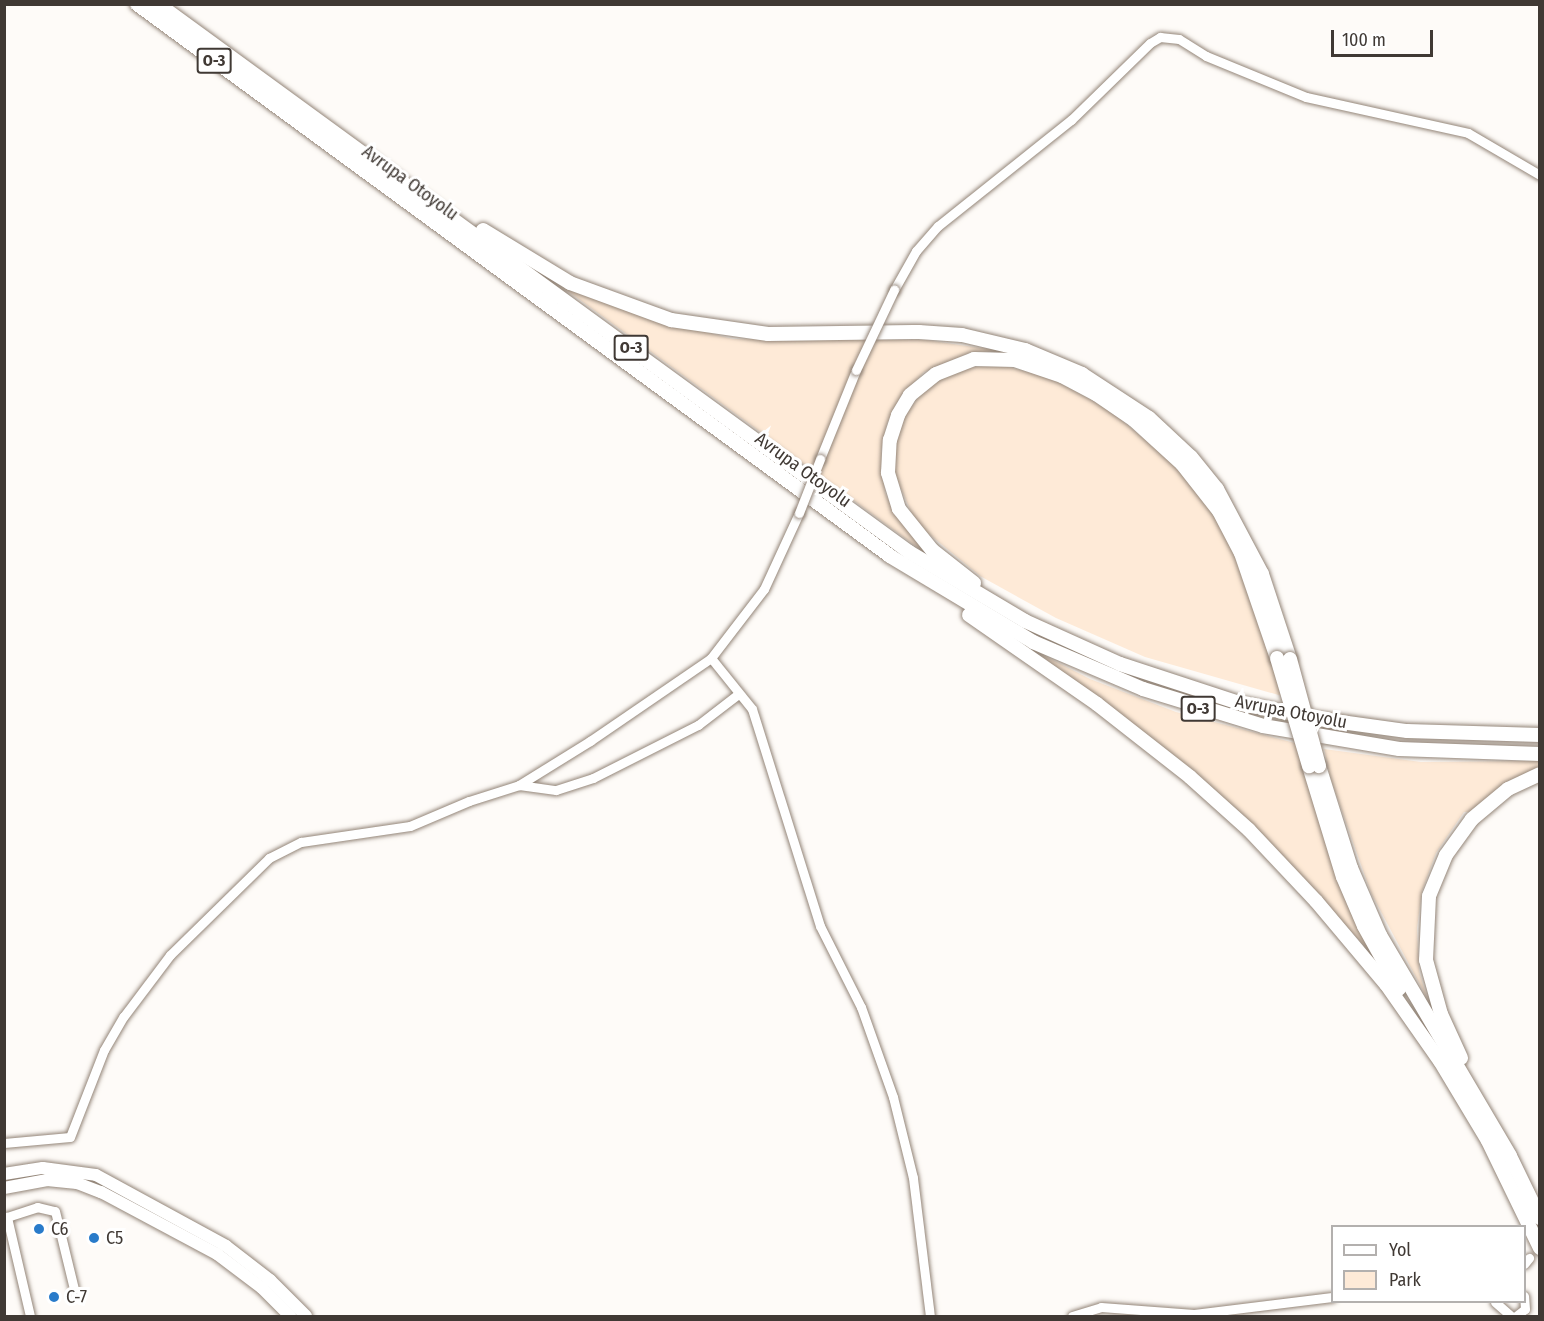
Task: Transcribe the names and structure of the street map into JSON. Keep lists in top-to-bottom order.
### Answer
{
  "streets": {
    "highway": ["O-3", "Avrupa Otoyolu"]
  },
  "places": ["C6", "C5", "C-7"],
  "legend": ["Yol", "Park"],
  "scale_bar": "100 m"
}
